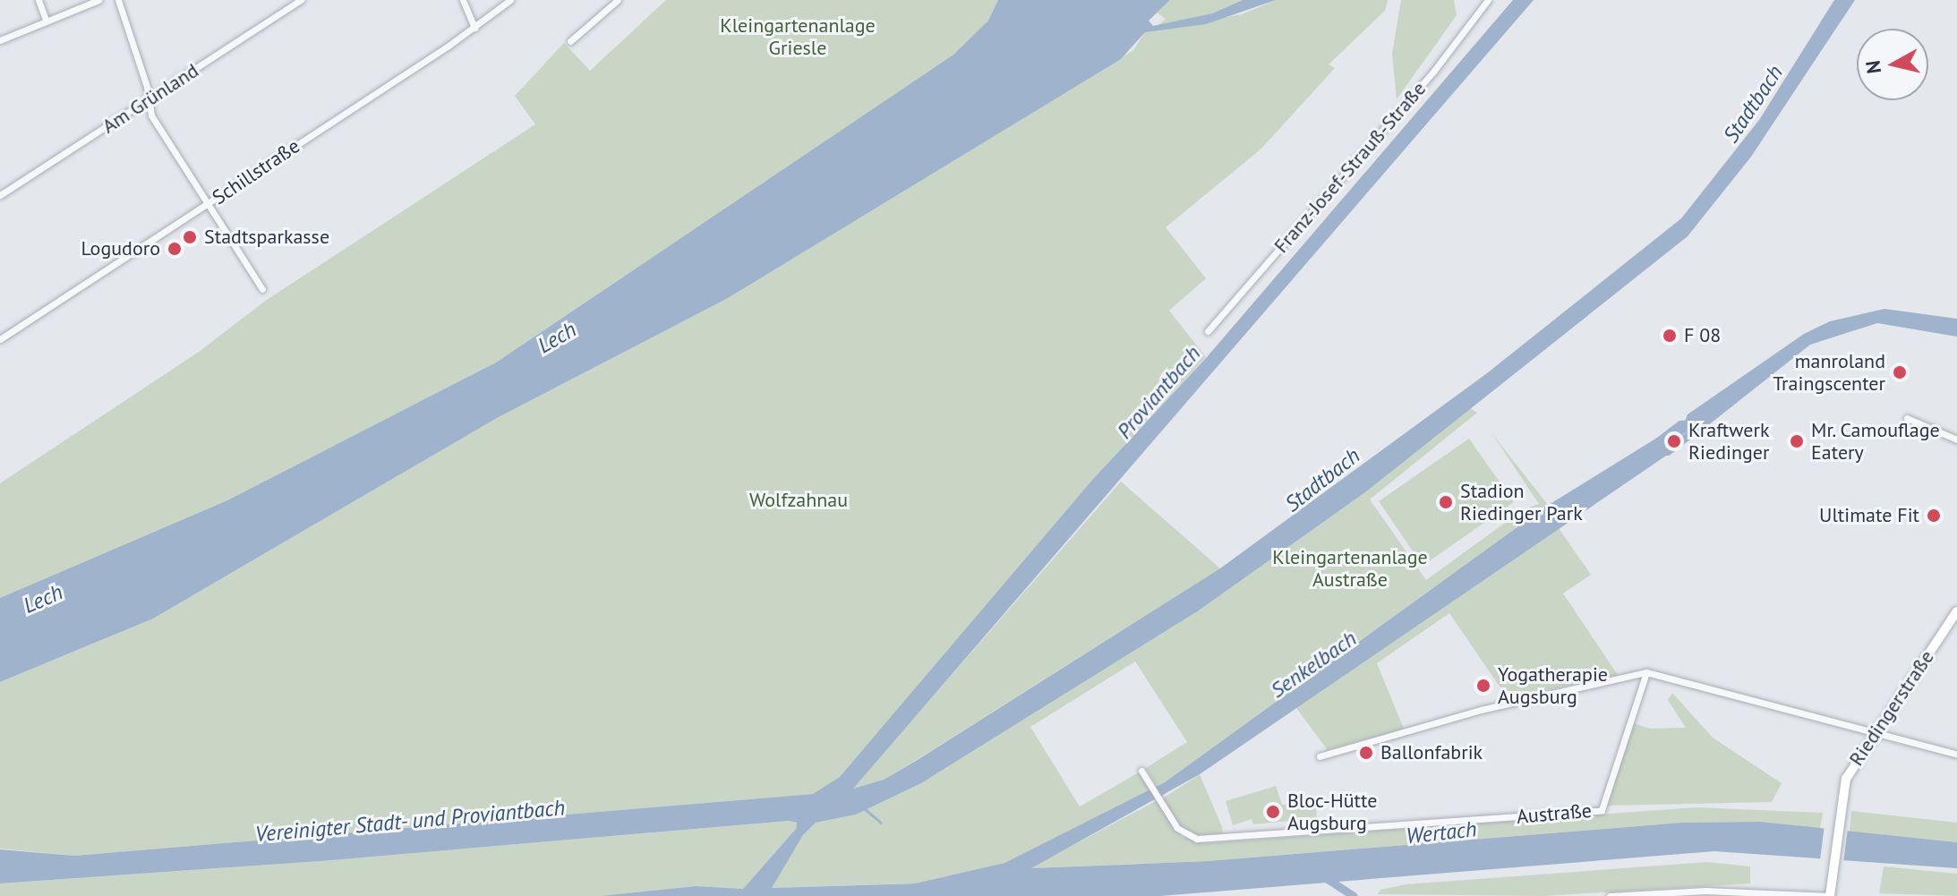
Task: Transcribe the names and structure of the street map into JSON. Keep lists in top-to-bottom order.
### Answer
{
  "streets": {
    "main road": ["Riedingerstraße"],
    "street": [
      "Am Grünland",
      "Franz-Josef-Strauß-Straße",
      "Schillstraße",
      "Austraße"
    ]
  },
  "water": [
    "Stadtbach",
    "Lech",
    "Proviantbach",
    "Senkelbach",
    "Vereinigter Stadt- und Proviantbach",
    "Wertach"
  ],
  "parks": ["Kleingartenanlage Griesle", "Wolfzahnau", "Kleingartenanlage Austraße"],
  "places": [
    "Stadtsparkasse",
    "Logudoro",
    "F 08",
    "manroland Traingscenter",
    "Kraftwerk Riedinger",
    "Mr. Camouflage Eatery",
    "Stadion Riedinger Park",
    "Ultimate Fit",
    "Yogatherapie Augsburg",
    "Ballonfabrik",
    "Bloc-Hütte Augsburg"
  ],
  "north": "left"
}
